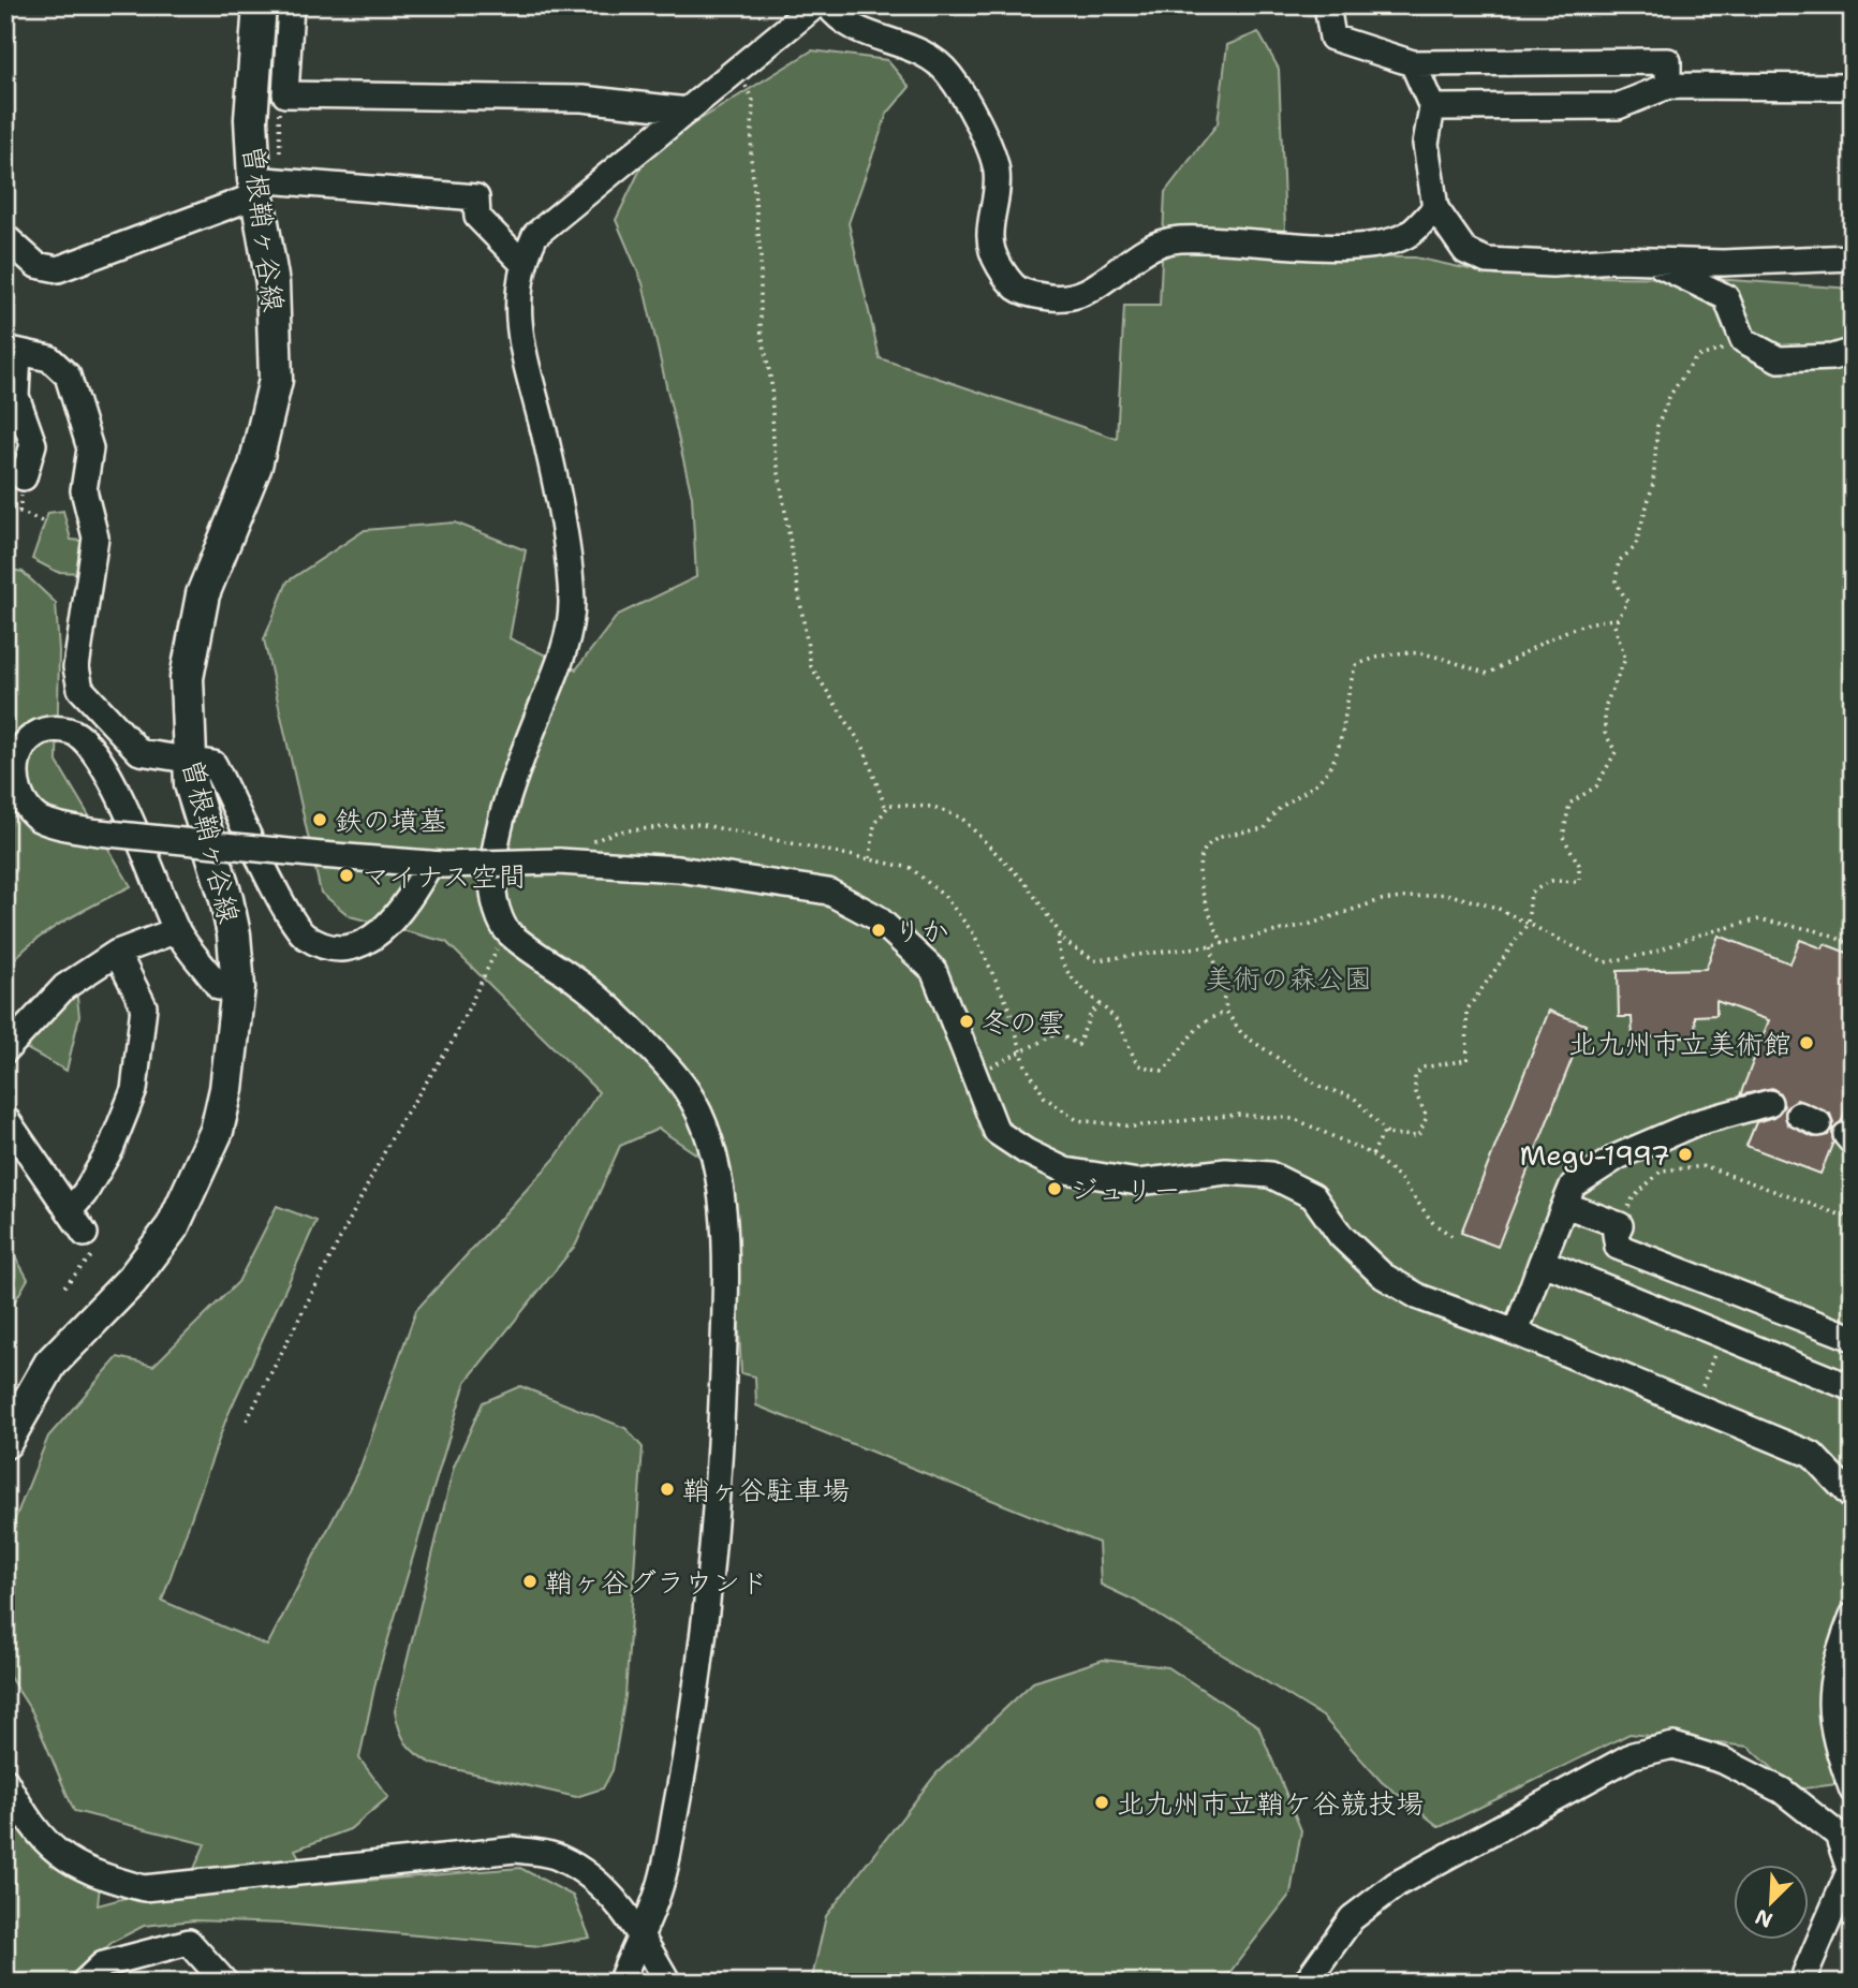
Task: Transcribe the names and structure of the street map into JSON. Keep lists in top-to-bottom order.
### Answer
{
  "streets": {
    "main road": ["曽根鞘ヶ谷線"]
  },
  "parks": ["美術の森公園"],
  "places": [
    "鉄の墳墓",
    "マイナス空間",
    "りか",
    "冬の雲",
    "北九州市立美術館",
    "Megu-1997",
    "ジュリー",
    "鞘ヶ谷駐車場",
    "鞘ヶ谷グラウンド",
    "北九州市立鞘ケ谷競技場"
  ],
  "north": "bottom left"
}
